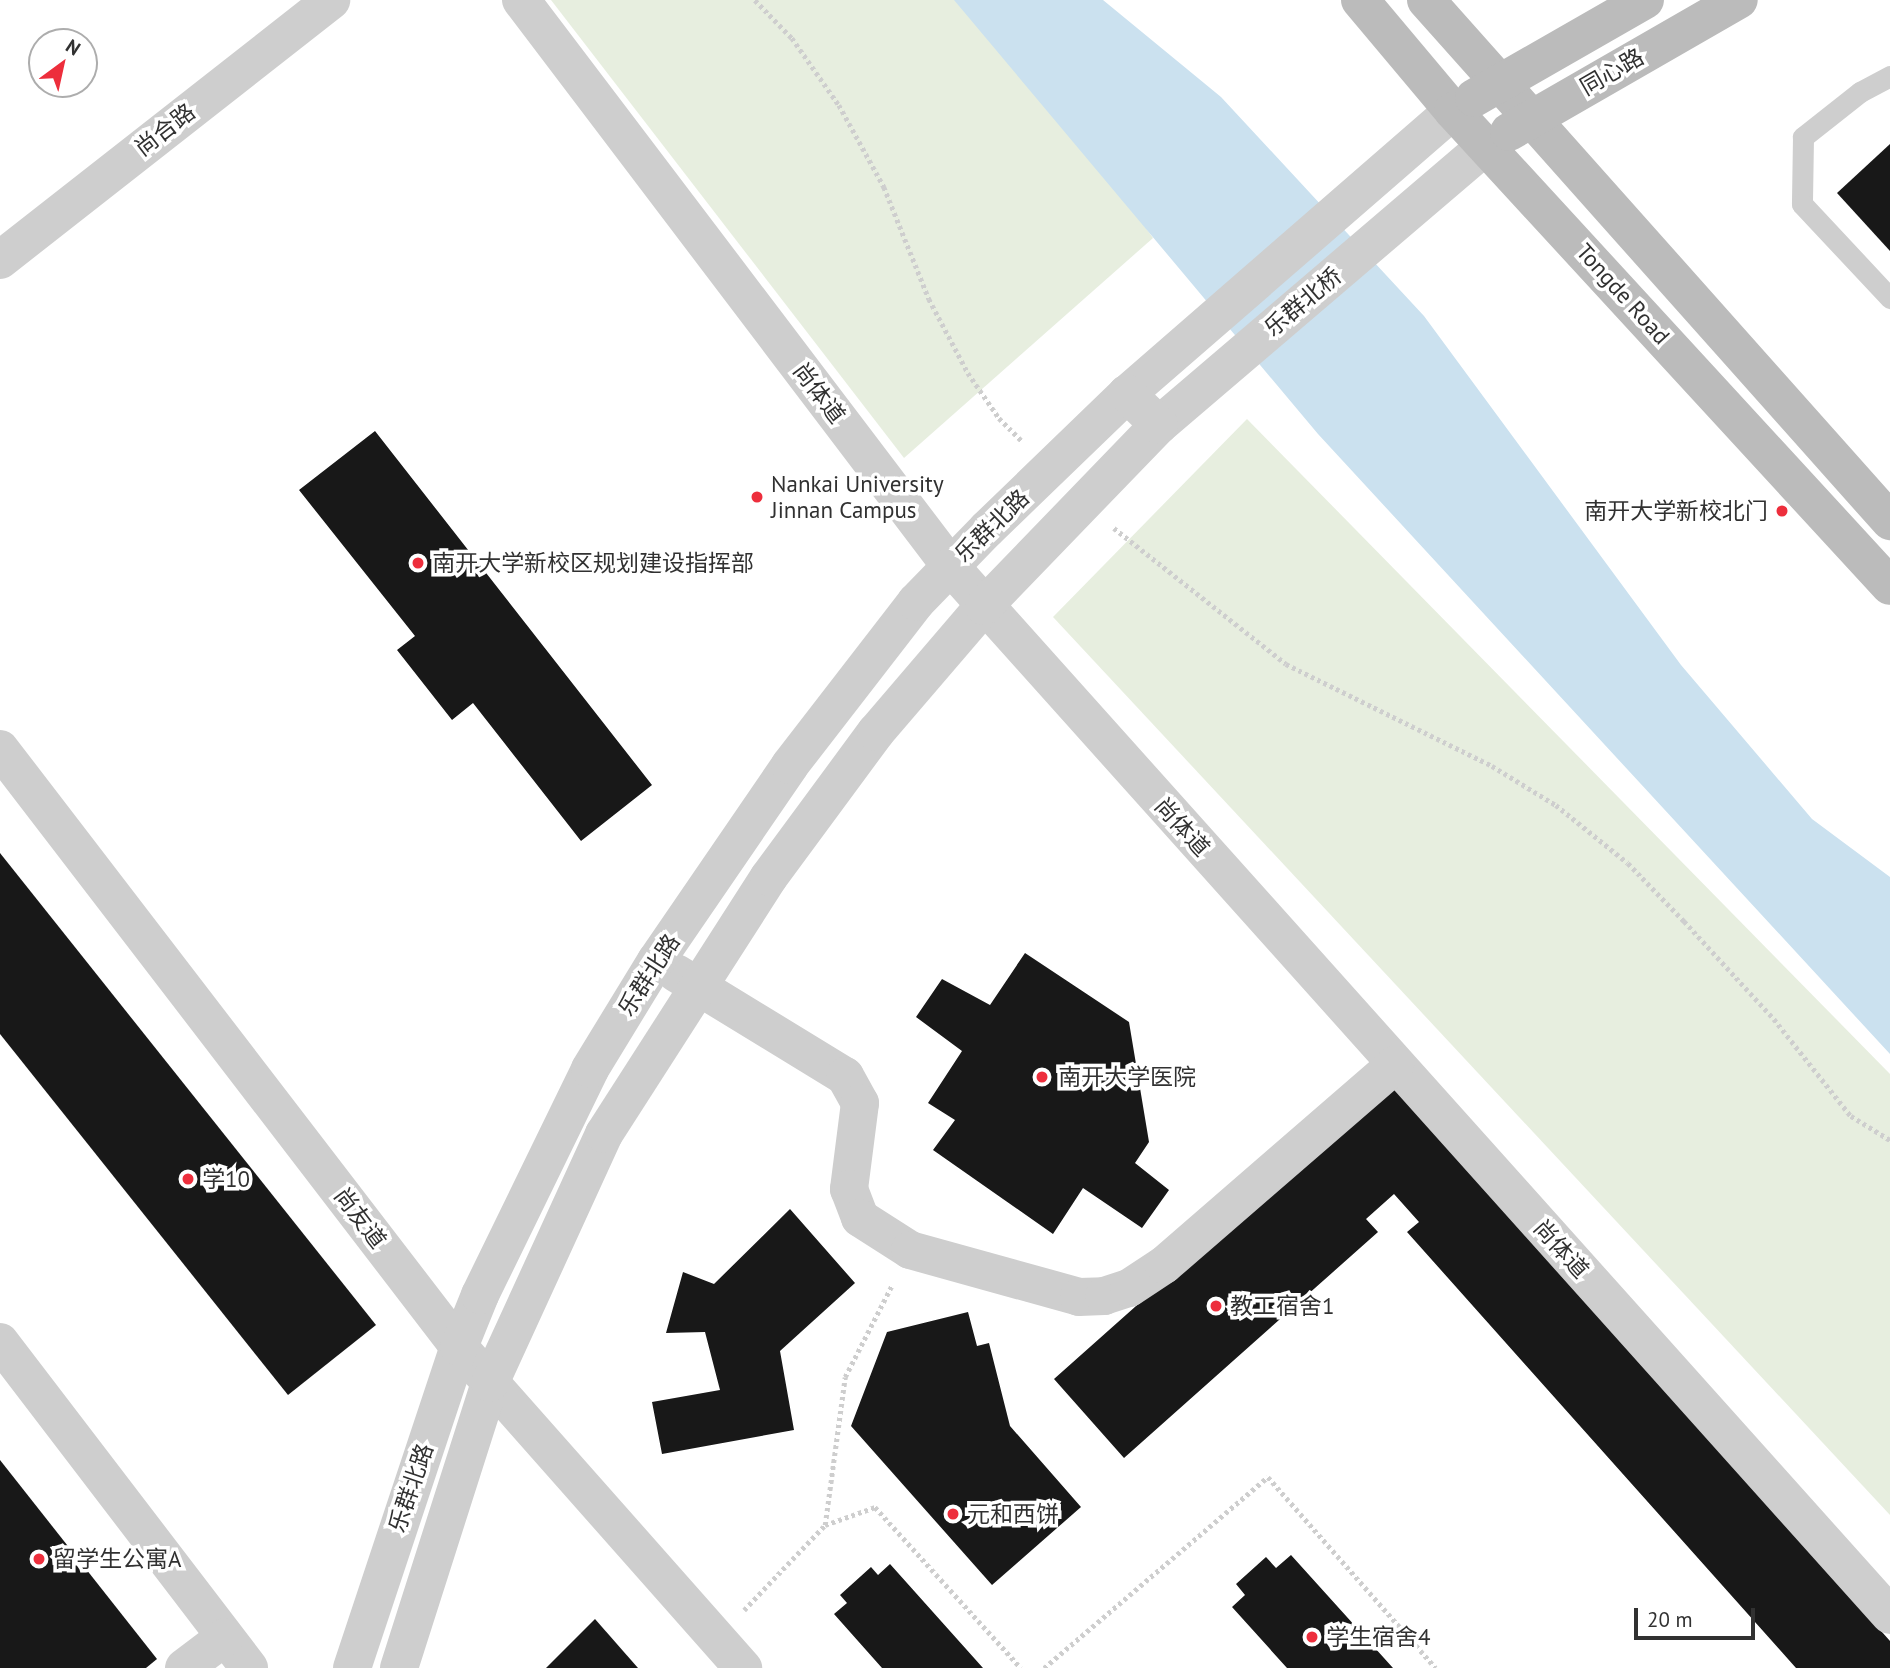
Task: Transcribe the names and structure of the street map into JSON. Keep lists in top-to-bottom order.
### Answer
{
  "streets": {
    "main road": ["同心路", "Tongde Road"],
    "street": [
      "尚合路",
      "乐群北桥",
      "尚体道",
      "乐群北路",
      "尚友道"
    ]
  },
  "crossings": [
    ["同心路", "Tongde Road"],
    ["同心路", "乐群北桥"],
    ["Tongde Road", "乐群北桥"],
    ["乐群北桥", "乐群北路"],
    ["尚体道", "乐群北路"],
    ["乐群北路", "尚友道"]
  ],
  "places": [
    "Nankai University Jinnan Campus",
    "南开大学新校北门",
    "南开大学新校区规划建设指挥部",
    "南开大学医院",
    "学10",
    "教工宿舍1",
    "元和西饼",
    "留学生公寓A",
    "学生宿舍4"
  ],
  "scale_bar": "20 m",
  "north": "top right"
}
